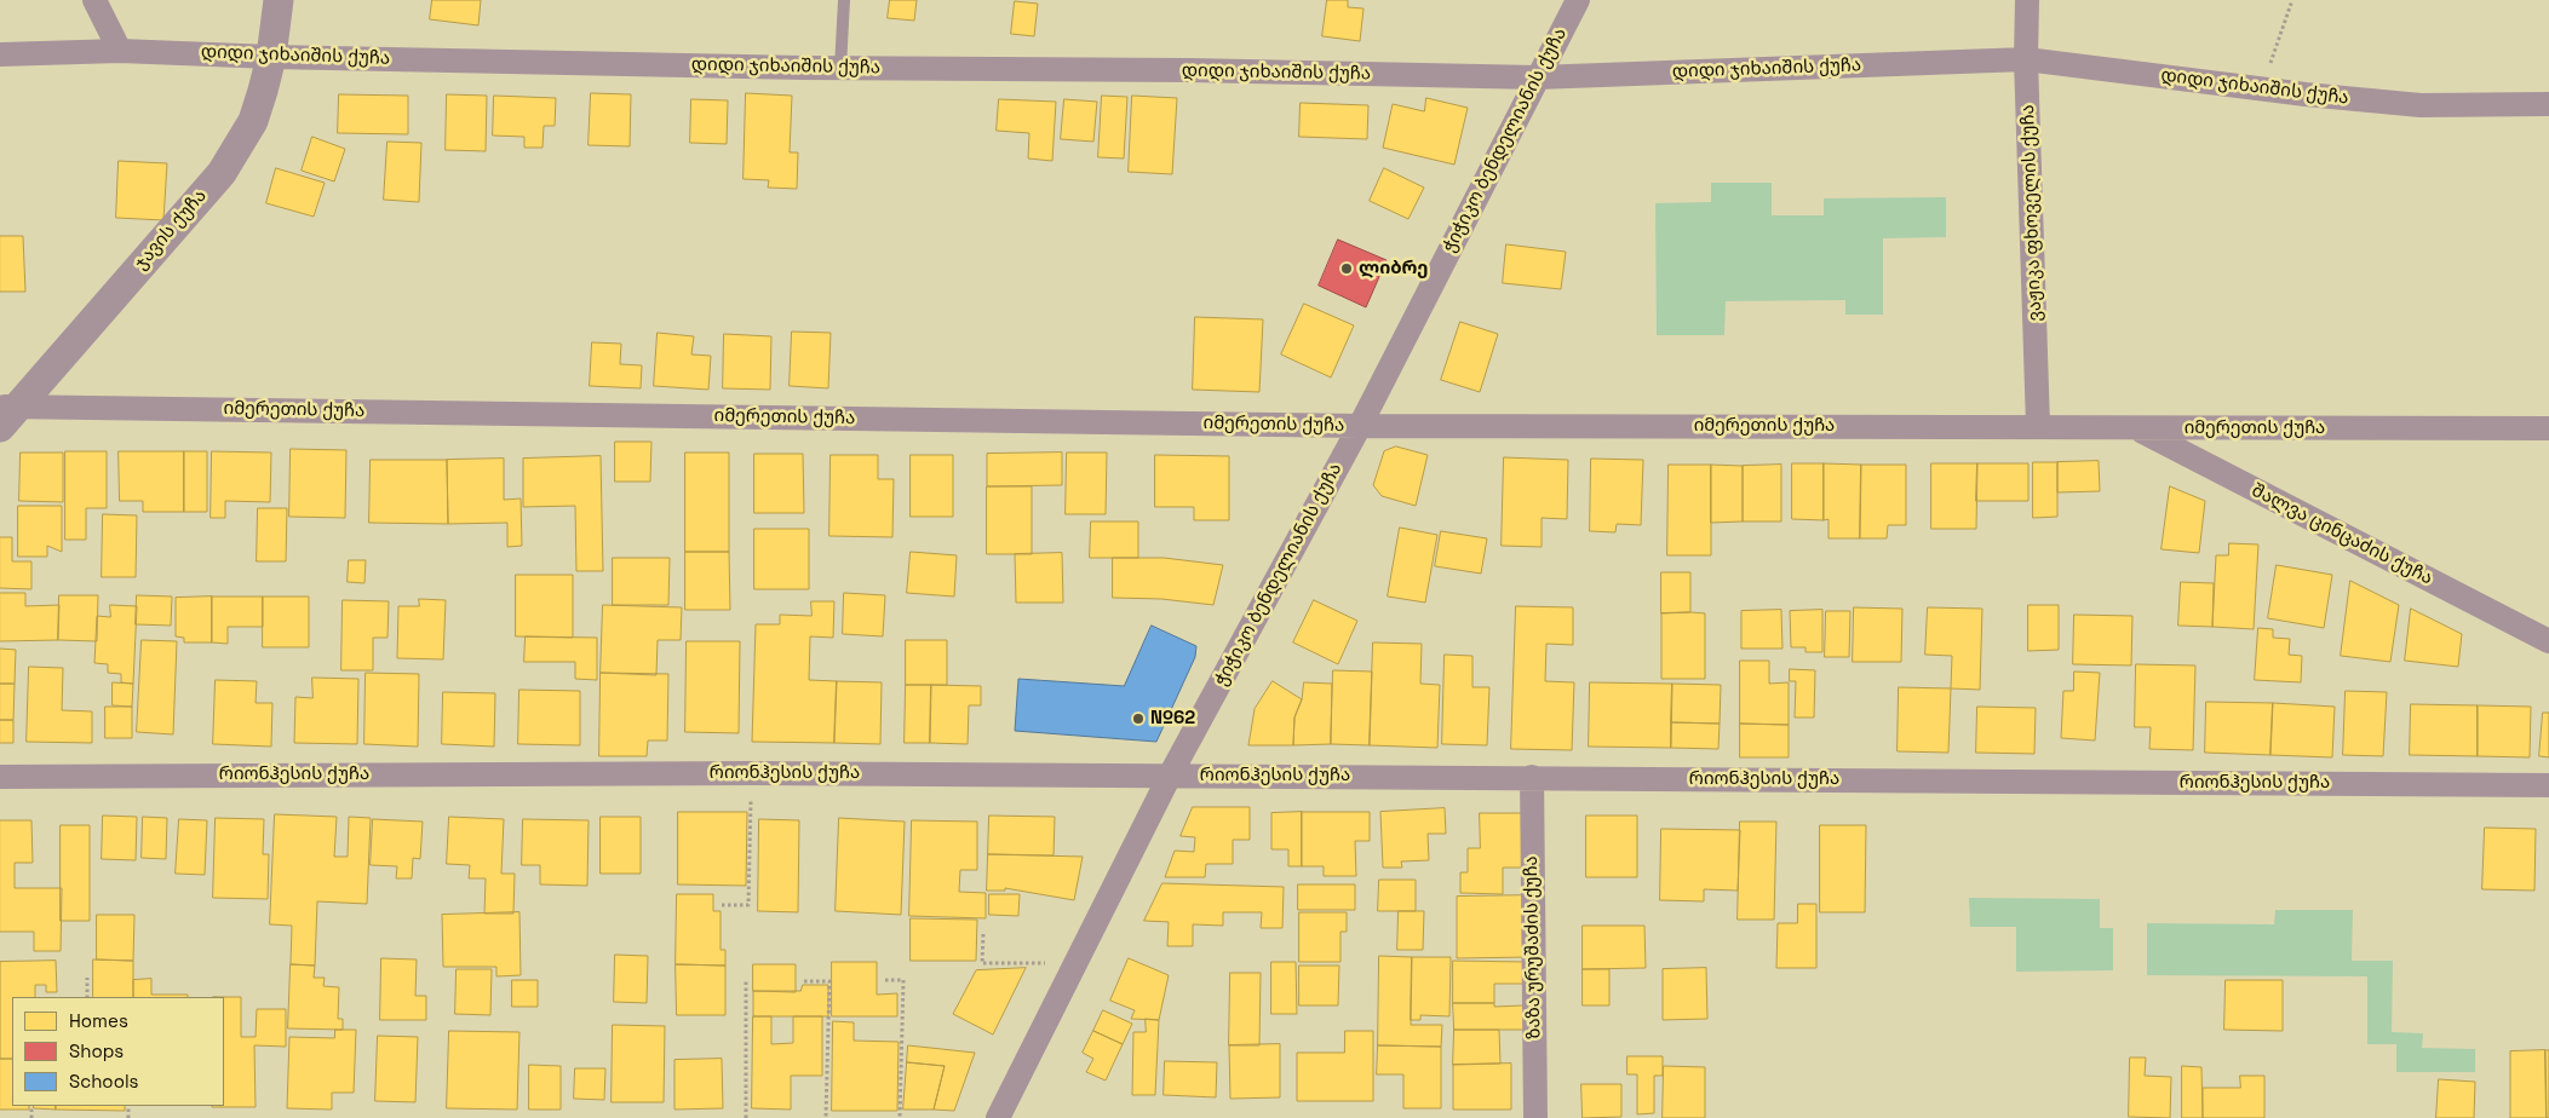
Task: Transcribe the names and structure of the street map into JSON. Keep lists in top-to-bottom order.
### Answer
{
  "streets": {
    "street": [
      "დიდი ჯიხაიშის ქუჩა",
      "ჭიჭიკო ბენდელიანის ქუჩა",
      "ვაჟიკა ფხოველის ქუჩა",
      "ჯავის ქუჩა",
      "იმერეთის ქუჩა",
      "შალვა ცინცაძის ქუჩა",
      "რიონჰესის ქუჩა",
      "ზაზა ურუშაძის ქუჩა"
    ]
  },
  "crossings": [
    ["დიდი ჯიხაიშის ქუჩა", "ჭიჭიკო ბენდელიანის ქუჩა"],
    ["დიდი ჯიხაიშის ქუჩა", "ვაჟიკა ფხოველის ქუჩა"],
    ["დიდი ჯიხაიშის ქუჩა", "ჯავის ქუჩა"],
    ["ჭიჭიკო ბენდელიანის ქუჩა", "იმერეთის ქუჩა"],
    ["ჭიჭიკო ბენდელიანის ქუჩა", "რიონჰესის ქუჩა"],
    ["ვაჟიკა ფხოველის ქუჩა", "იმერეთის ქუჩა"],
    ["ჯავის ქუჩა", "იმერეთის ქუჩა"],
    ["იმერეთის ქუჩა", "შალვა ცინცაძის ქუჩა"],
    ["რიონჰესის ქუჩა", "ზაზა ურუშაძის ქუჩა"]
  ],
  "places": ["ლიბრე", "№62"],
  "legend": ["Homes", "Shops", "Schools"]
}
